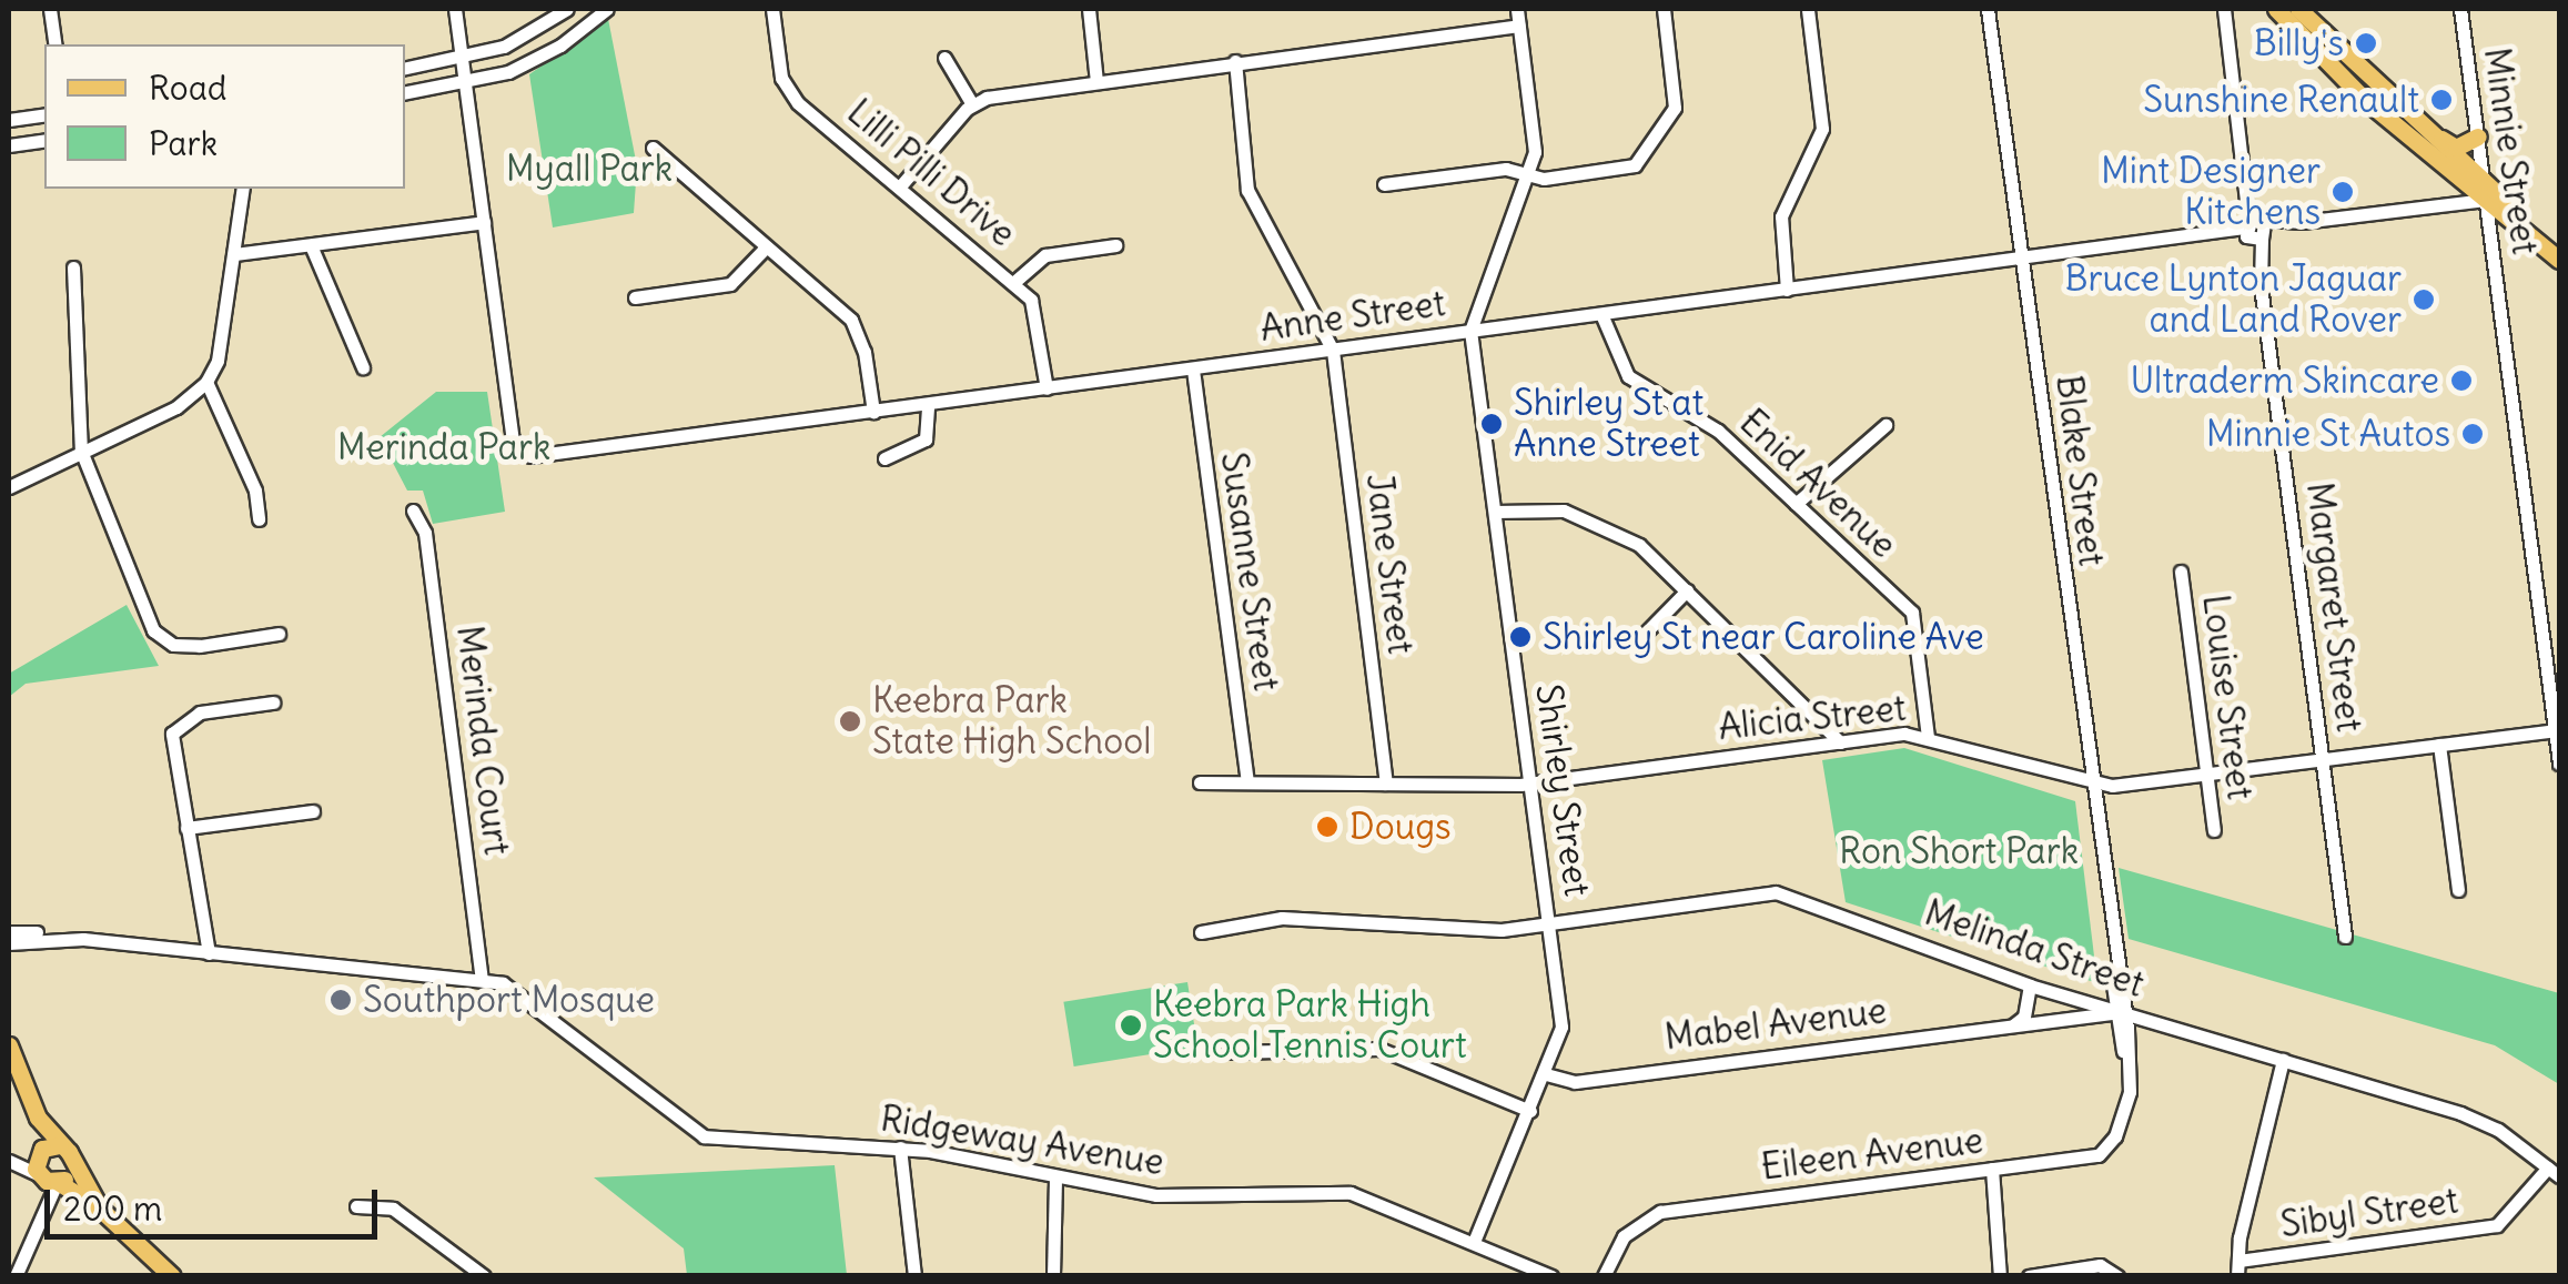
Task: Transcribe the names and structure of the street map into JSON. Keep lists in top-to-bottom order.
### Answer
{
  "streets": {
    "street": [
      "Minnie Street",
      "Lilli Pilli Drive",
      "Anne Street",
      "Blake Street",
      "Enid Avenue",
      "Jane Street",
      "Susanne Street",
      "Margaret Street",
      "Louise Street",
      "Alicia Street",
      "Merinda Court",
      "Shirley Street",
      "Melinda Street",
      "Mabel Avenue",
      "Ridgeway Avenue",
      "Eileen Avenue",
      "Sibyl Street"
    ]
  },
  "crossings": [
    ["Minnie Street", "Anne Street"],
    ["Minnie Street", "Alicia Street"],
    ["Lilli Pilli Drive", "Anne Street"],
    ["Anne Street", "Blake Street"],
    ["Anne Street", "Enid Avenue"],
    ["Anne Street", "Jane Street"],
    ["Anne Street", "Susanne Street"],
    ["Anne Street", "Margaret Street"],
    ["Anne Street", "Shirley Street"],
    ["Blake Street", "Alicia Street"],
    ["Blake Street", "Melinda Street"],
    ["Blake Street", "Mabel Avenue"],
    ["Blake Street", "Eileen Avenue"],
    ["Enid Avenue", "Alicia Street"],
    ["Jane Street", "Alicia Street"],
    ["Susanne Street", "Alicia Street"],
    ["Margaret Street", "Alicia Street"],
    ["Louise Street", "Alicia Street"],
    ["Alicia Street", "Shirley Street"],
    ["Merinda Court", "Ridgeway Avenue"],
    ["Shirley Street", "Melinda Street"],
    ["Shirley Street", "Mabel Avenue"],
    ["Shirley Street", "Ridgeway Avenue"],
    ["Melinda Street", "Mabel Avenue"],
    ["Melinda Street", "Sibyl Street"]
  ],
  "parks": ["Myall Park", "Merinda Park", "Ron Short Park"],
  "places": [
    "Billy's",
    "Sunshine Renault",
    "Mint Designer Kitchens",
    "Bruce Lynton Jaguar and Land Rover",
    "Ultraderm Skincare",
    "Shirley St at Anne Street",
    "Minnie St Autos",
    "Shirley St near Caroline Ave",
    "Keebra Park State High School",
    "Dougs",
    "Southport Mosque",
    "Keebra Park High School Tennis Court"
  ],
  "legend": ["Road", "Park"],
  "scale_bar": "200 m"
}
